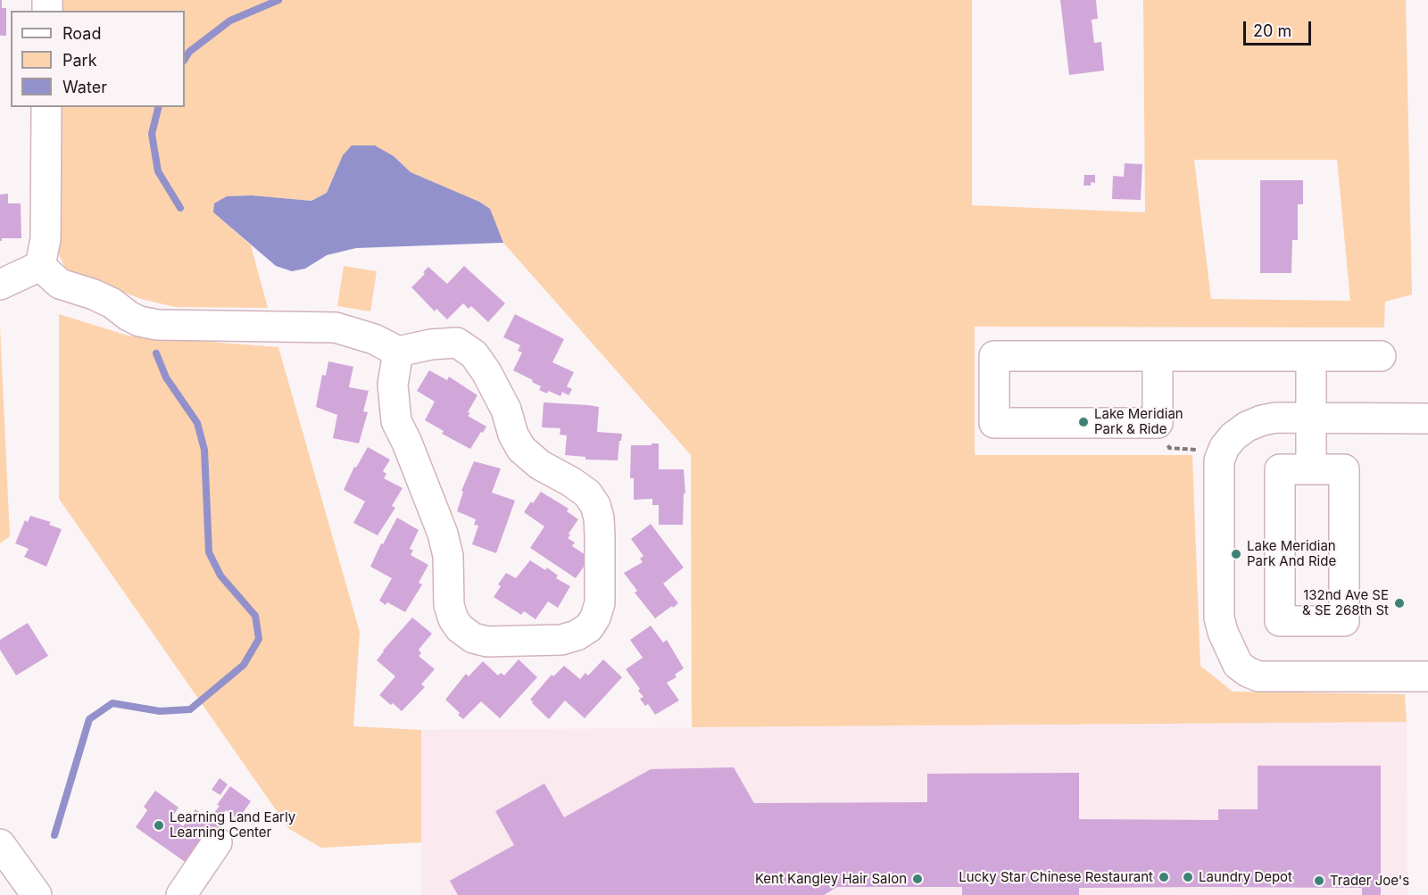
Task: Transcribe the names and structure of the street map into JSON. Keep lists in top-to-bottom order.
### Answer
{
  "places": [
    "Lake Meridian Park & Ride",
    "Lake Meridian Park And Ride",
    "132nd Ave SE & SE 268th St",
    "Learning Land Early Learning Center",
    "Lucky Star Chinese Restaurant",
    "Laundry Depot",
    "Kent Kangley Hair Salon",
    "Trader Joe's"
  ],
  "legend": ["Road", "Park", "Water"],
  "scale_bar": "20 m"
}
